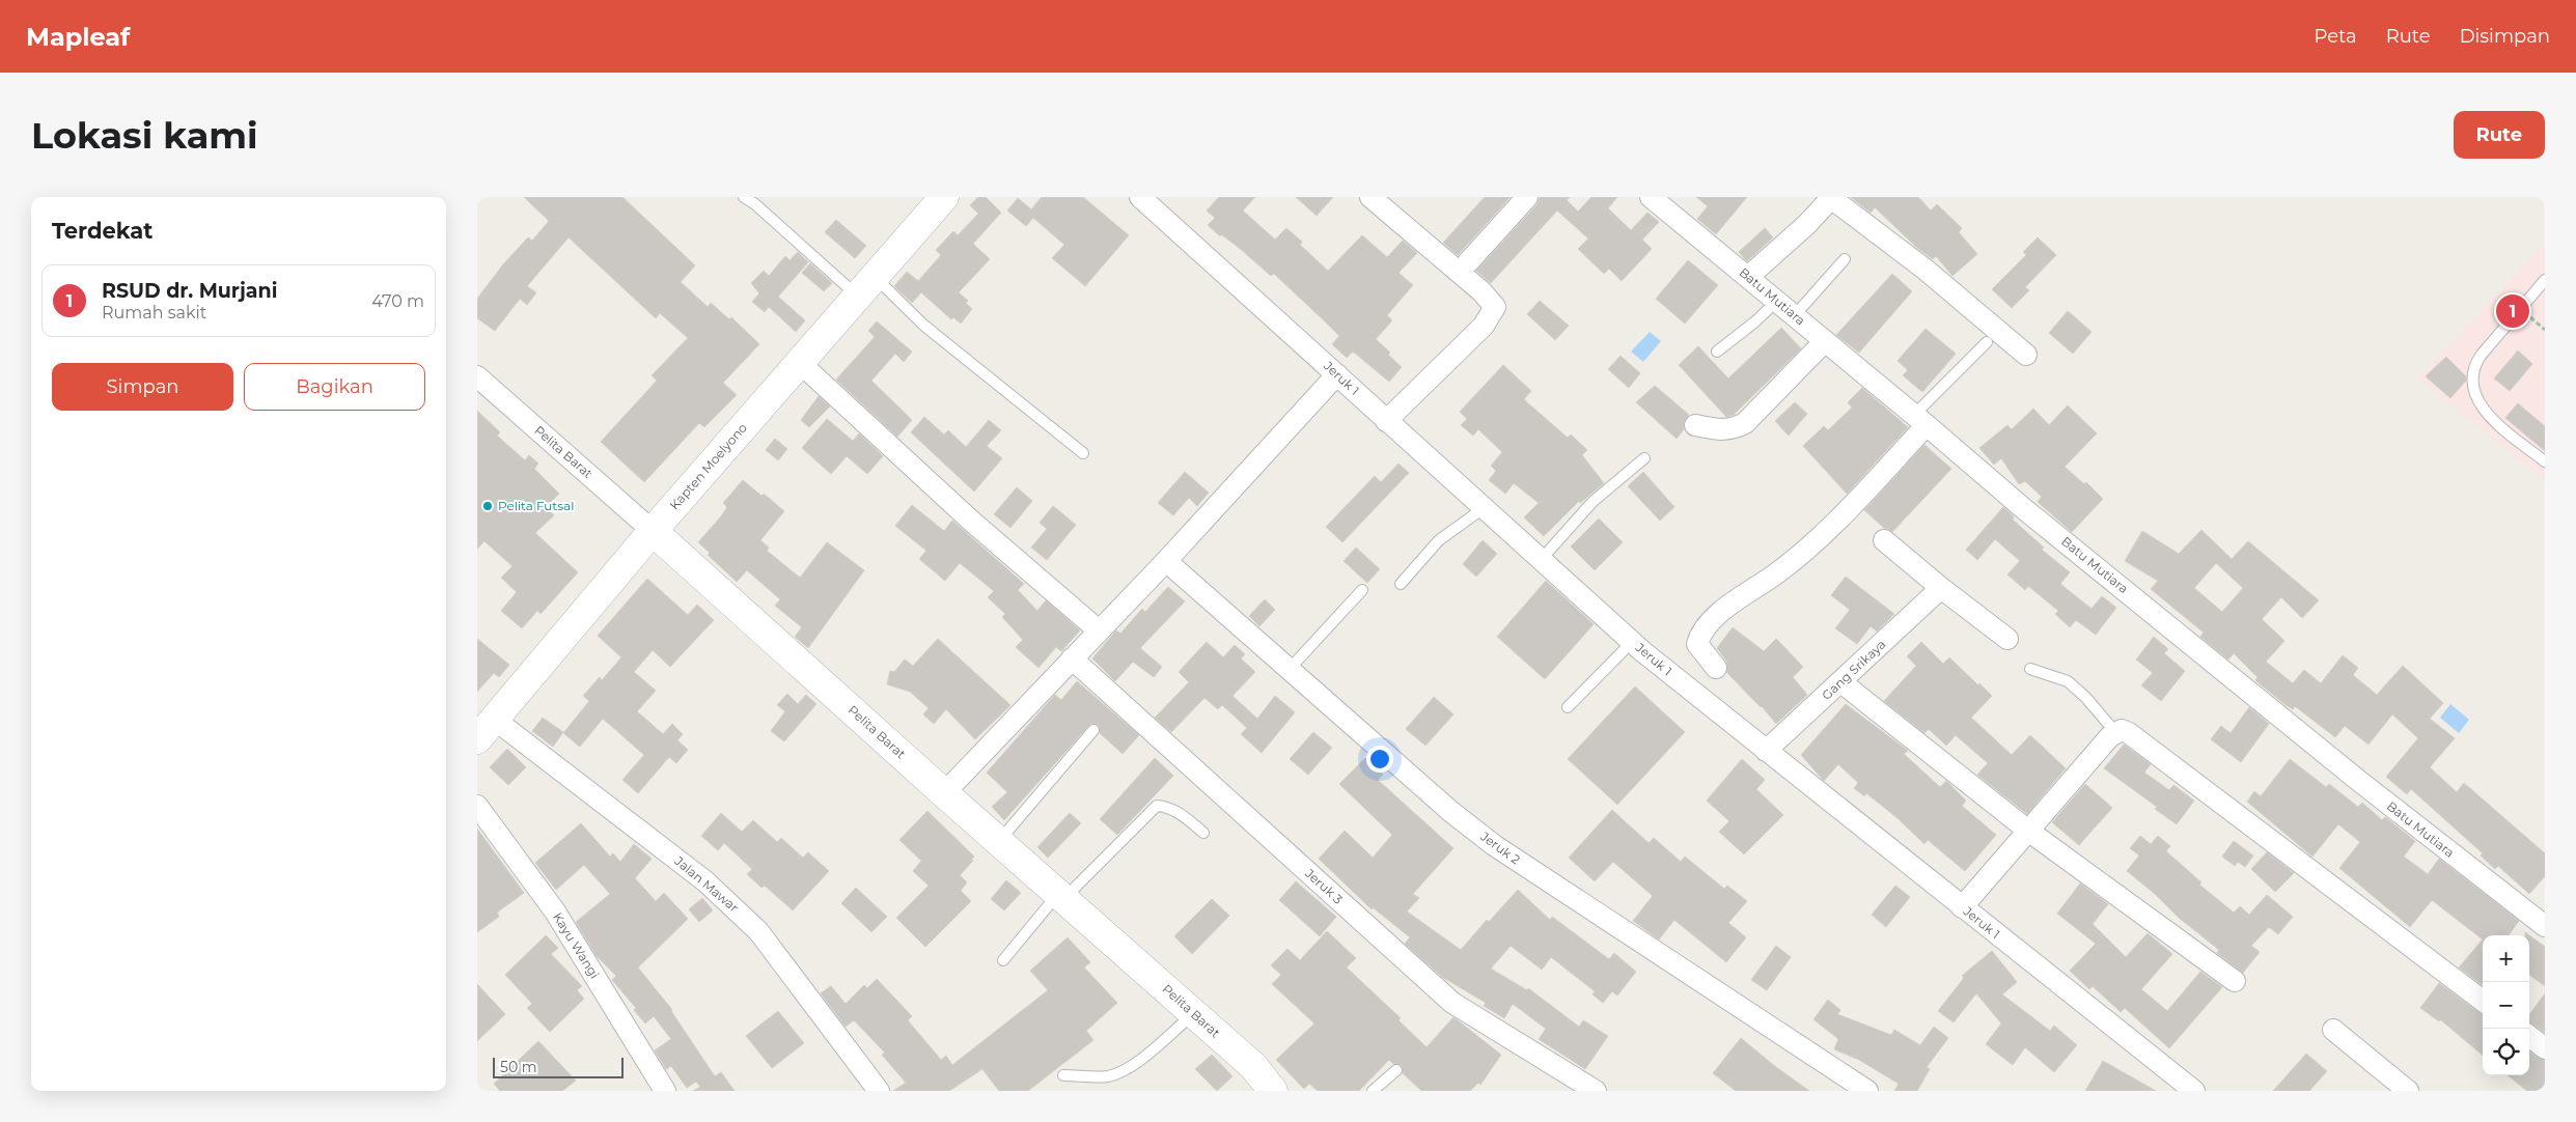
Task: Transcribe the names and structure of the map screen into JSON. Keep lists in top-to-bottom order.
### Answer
{
  "streets": {
    "street": [
      "Batu Mutiara",
      "Jeruk 1",
      "Pelita Barat",
      "Kapten Moelyono",
      "Gang Srikaya",
      "Jeruk 2",
      "Jalan Mawar",
      "Jeruk 3",
      "Kayu Wangi"
    ]
  },
  "crossings": [
    ["Jeruk 1", "Gang Srikaya"],
    ["Pelita Barat", "Kapten Moelyono"],
    ["Kapten Moelyono", "Jalan Mawar"]
  ],
  "places": ["Pelita Futsal"],
  "scale_bar": "50 m",
  "page": {
    "header": "Mapleaf",
    "nav": ["Peta", "Rute", "Disimpan"],
    "buttons": [
      "Rute",
      ["Simpan", "Bagikan"]
    ],
    "title": "Lokasi kami",
    "heading": "Terdekat",
    "list": [
      {
        "mark": "1",
        "name": "RSUD dr. Murjani",
        "note": "Rumah sakit",
        "value": "470 m"
      }
    ],
    "pins": "1",
    "map_buttons": ["+", "−"],
    "scale": "50 m"
  }
}
